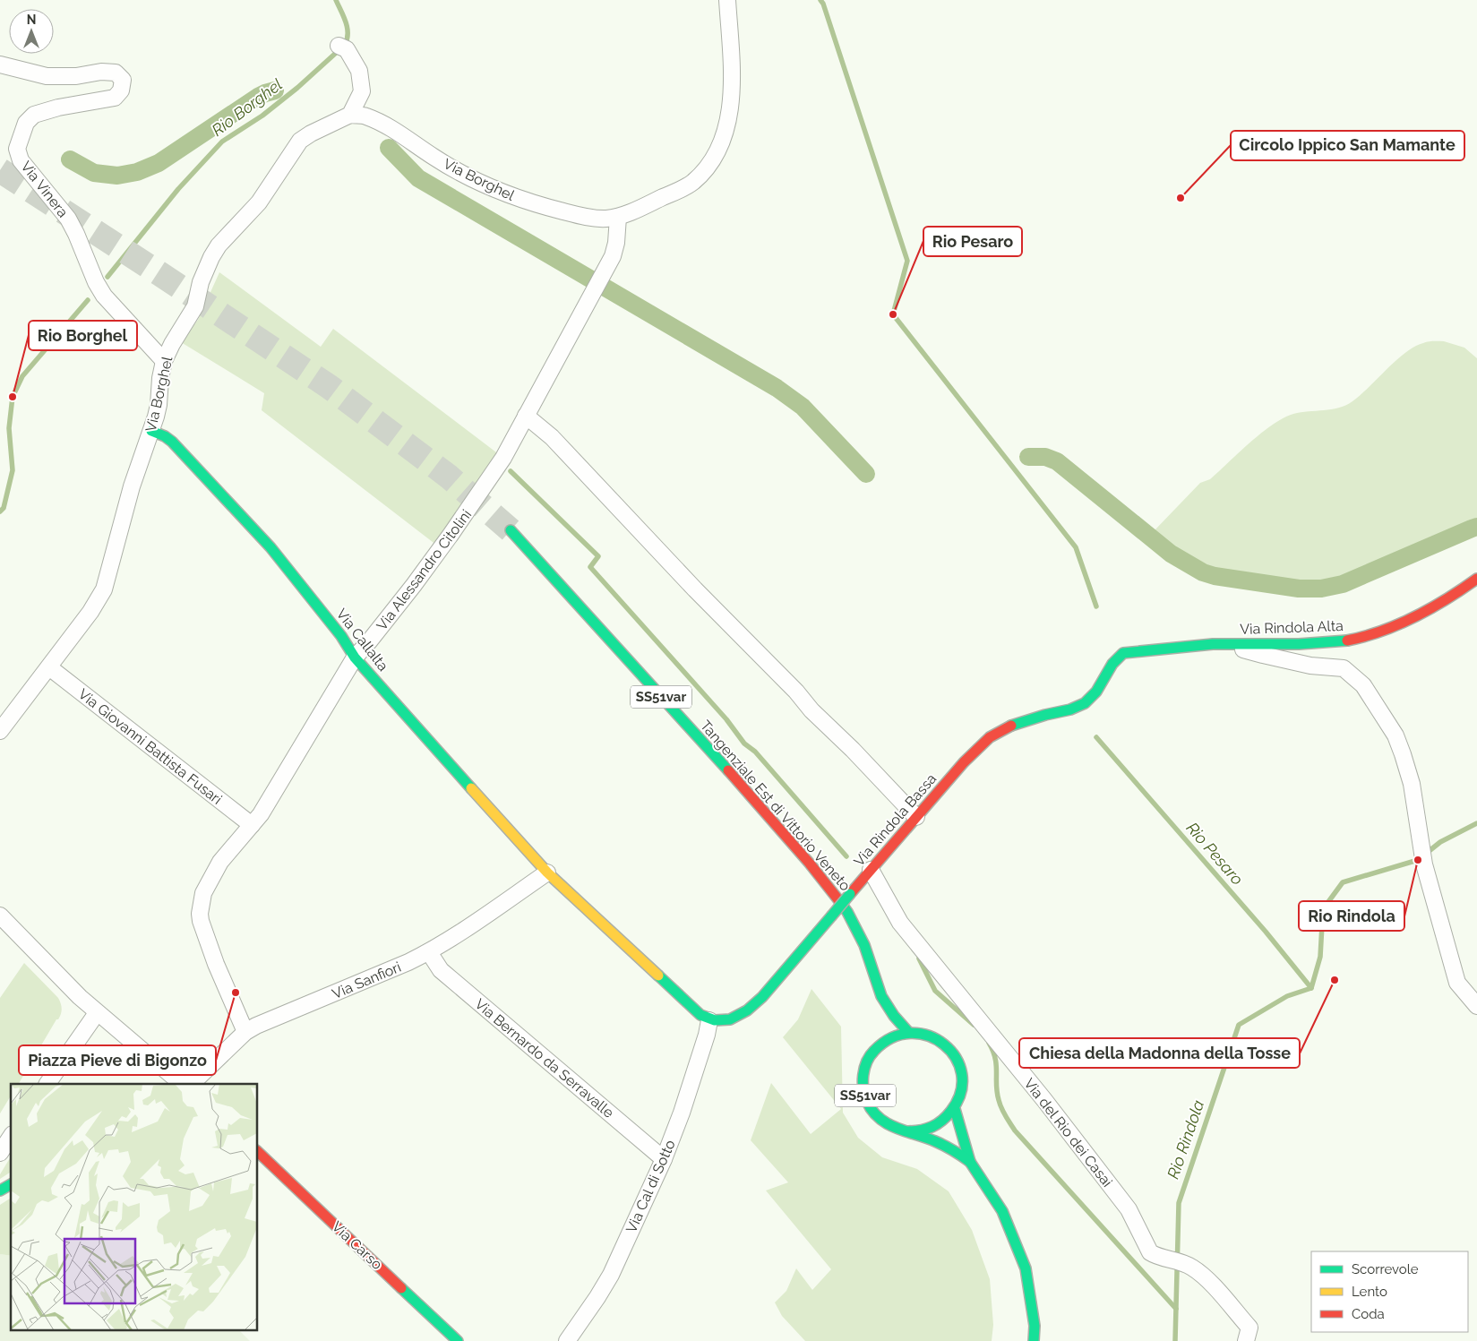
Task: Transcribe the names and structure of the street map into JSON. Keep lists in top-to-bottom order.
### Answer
{
  "streets": {
    "street": [
      "Via Borghel",
      "Via Vinera",
      "Via Alessandro Citolini",
      "Via Rindola Alta",
      "Via Callalta",
      "SS51var",
      "Via Giovanni Battista Fusari",
      "Tangenziale Est di Vittorio Veneto",
      "Via Rindola Bassa",
      "Via Sanfiori",
      "Via Bernardo da Serravalle",
      "Via del Rio dei Casai",
      "Via Cal di Sotto",
      "Via Carso"
    ]
  },
  "crossings": [
    ["Via Borghel", "Via Vinera"],
    ["Via Borghel", "Via Alessandro Citolini"],
    ["Via Borghel", "Via Callalta"],
    ["Via Borghel", "Via Giovanni Battista Fusari"],
    ["Via Alessandro Citolini", "Via Callalta"],
    ["Via Alessandro Citolini", "Via Giovanni Battista Fusari"],
    ["Via Alessandro Citolini", "Via Sanfiori"],
    ["Via Rindola Alta", "Via Rindola Bassa"],
    ["Via Callalta", "Via Sanfiori"],
    ["SS51var", "Tangenziale Est di Vittorio Veneto"],
    ["Via Rindola Bassa", "Via del Rio dei Casai"],
    ["Via Rindola Bassa", "Via Cal di Sotto"],
    ["Via Sanfiori", "Via Bernardo da Serravalle"],
    ["Via Bernardo da Serravalle", "Via Cal di Sotto"]
  ],
  "water": ["Rio Borghel", "Rio Pesaro", "Rio Rindola"],
  "places": [
    "Circolo Ippico San Mamante",
    "Rio Pesaro",
    "Rio Borghel",
    "Rio Rindola",
    "Chiesa della Madonna della Tosse",
    "Piazza Pieve di Bigonzo"
  ],
  "legend": ["Scorrevole", "Lento", "Coda"],
  "north": "top"
}
